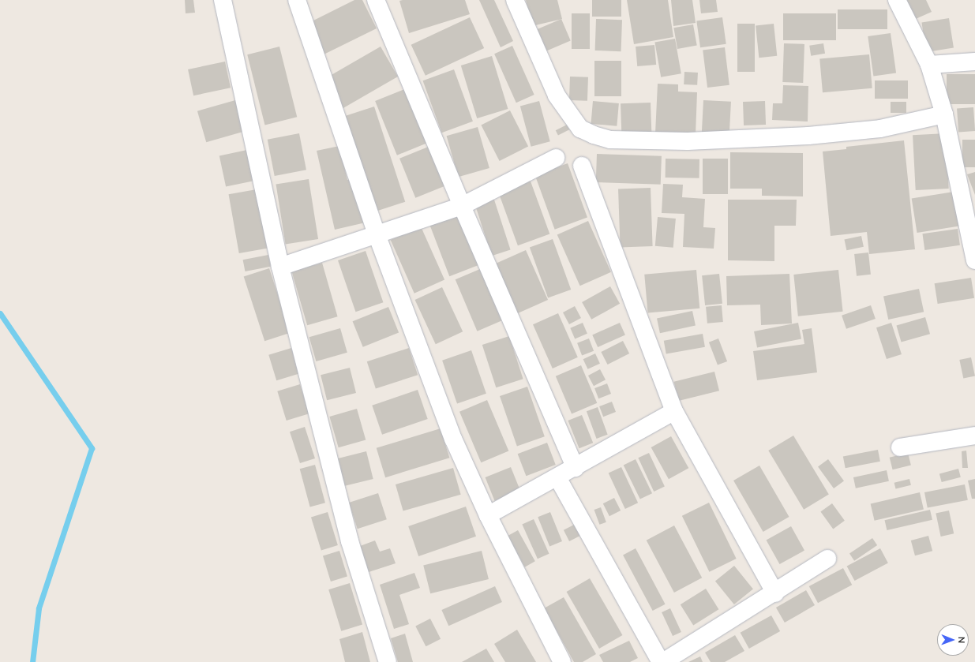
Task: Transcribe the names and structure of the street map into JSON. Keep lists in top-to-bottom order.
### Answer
{
  "north": "right"
}
